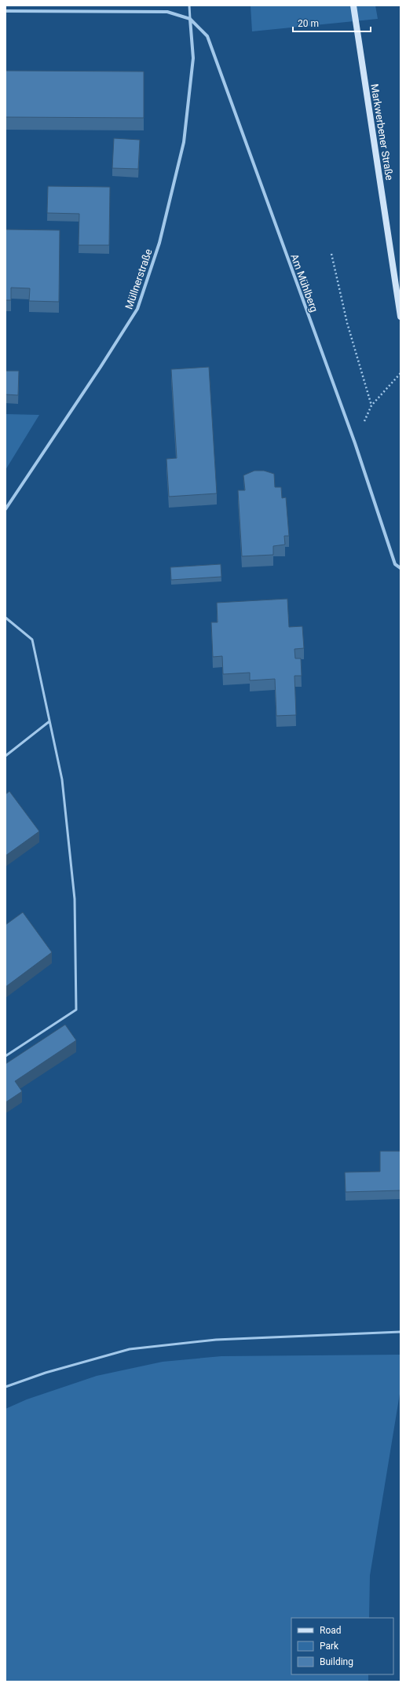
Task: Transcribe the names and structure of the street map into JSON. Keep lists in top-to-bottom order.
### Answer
{
  "streets": {
    "main road": ["Markwerbener Straße"],
    "street": ["Müllnerstraße", "Am Mühlberg"]
  },
  "crossings": [
    ["Müllnerstraße", "Am Mühlberg"]
  ],
  "legend": ["Road", "Park", "Building"],
  "scale_bar": "20 m"
}
